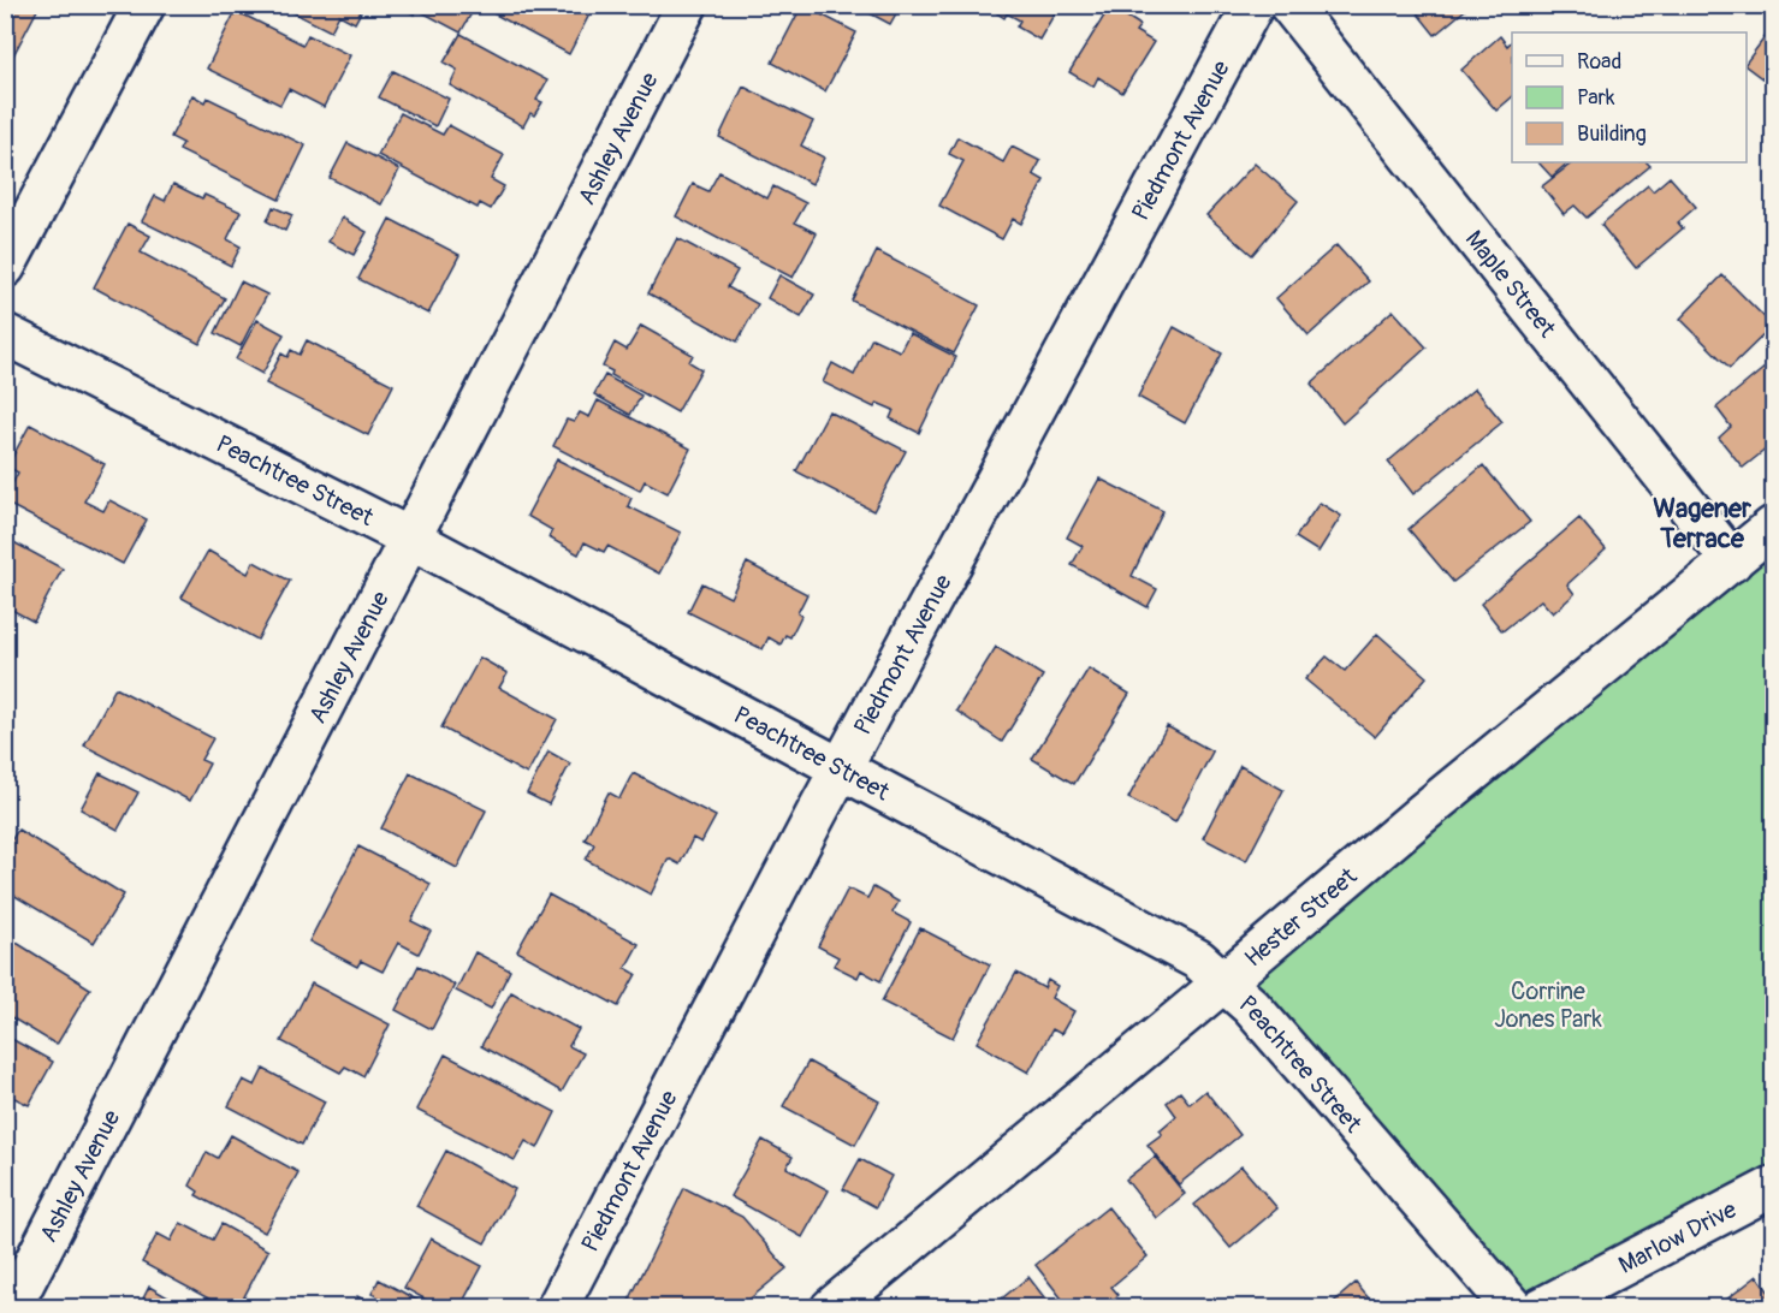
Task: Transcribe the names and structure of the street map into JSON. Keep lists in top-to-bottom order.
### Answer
{
  "streets": {
    "street": [
      "Ashley Avenue",
      "Piedmont Avenue",
      "Maple Street",
      "Peachtree Street",
      "Hester Street",
      "Marlow Drive"
    ]
  },
  "crossings": [
    ["Ashley Avenue", "Peachtree Street"],
    ["Piedmont Avenue", "Peachtree Street"],
    ["Maple Street", "Hester Street"],
    ["Peachtree Street", "Hester Street"]
  ],
  "districts": ["Wagener Terrace"],
  "parks": ["Corrine Jones Park"],
  "legend": ["Road", "Park", "Building"]
}
